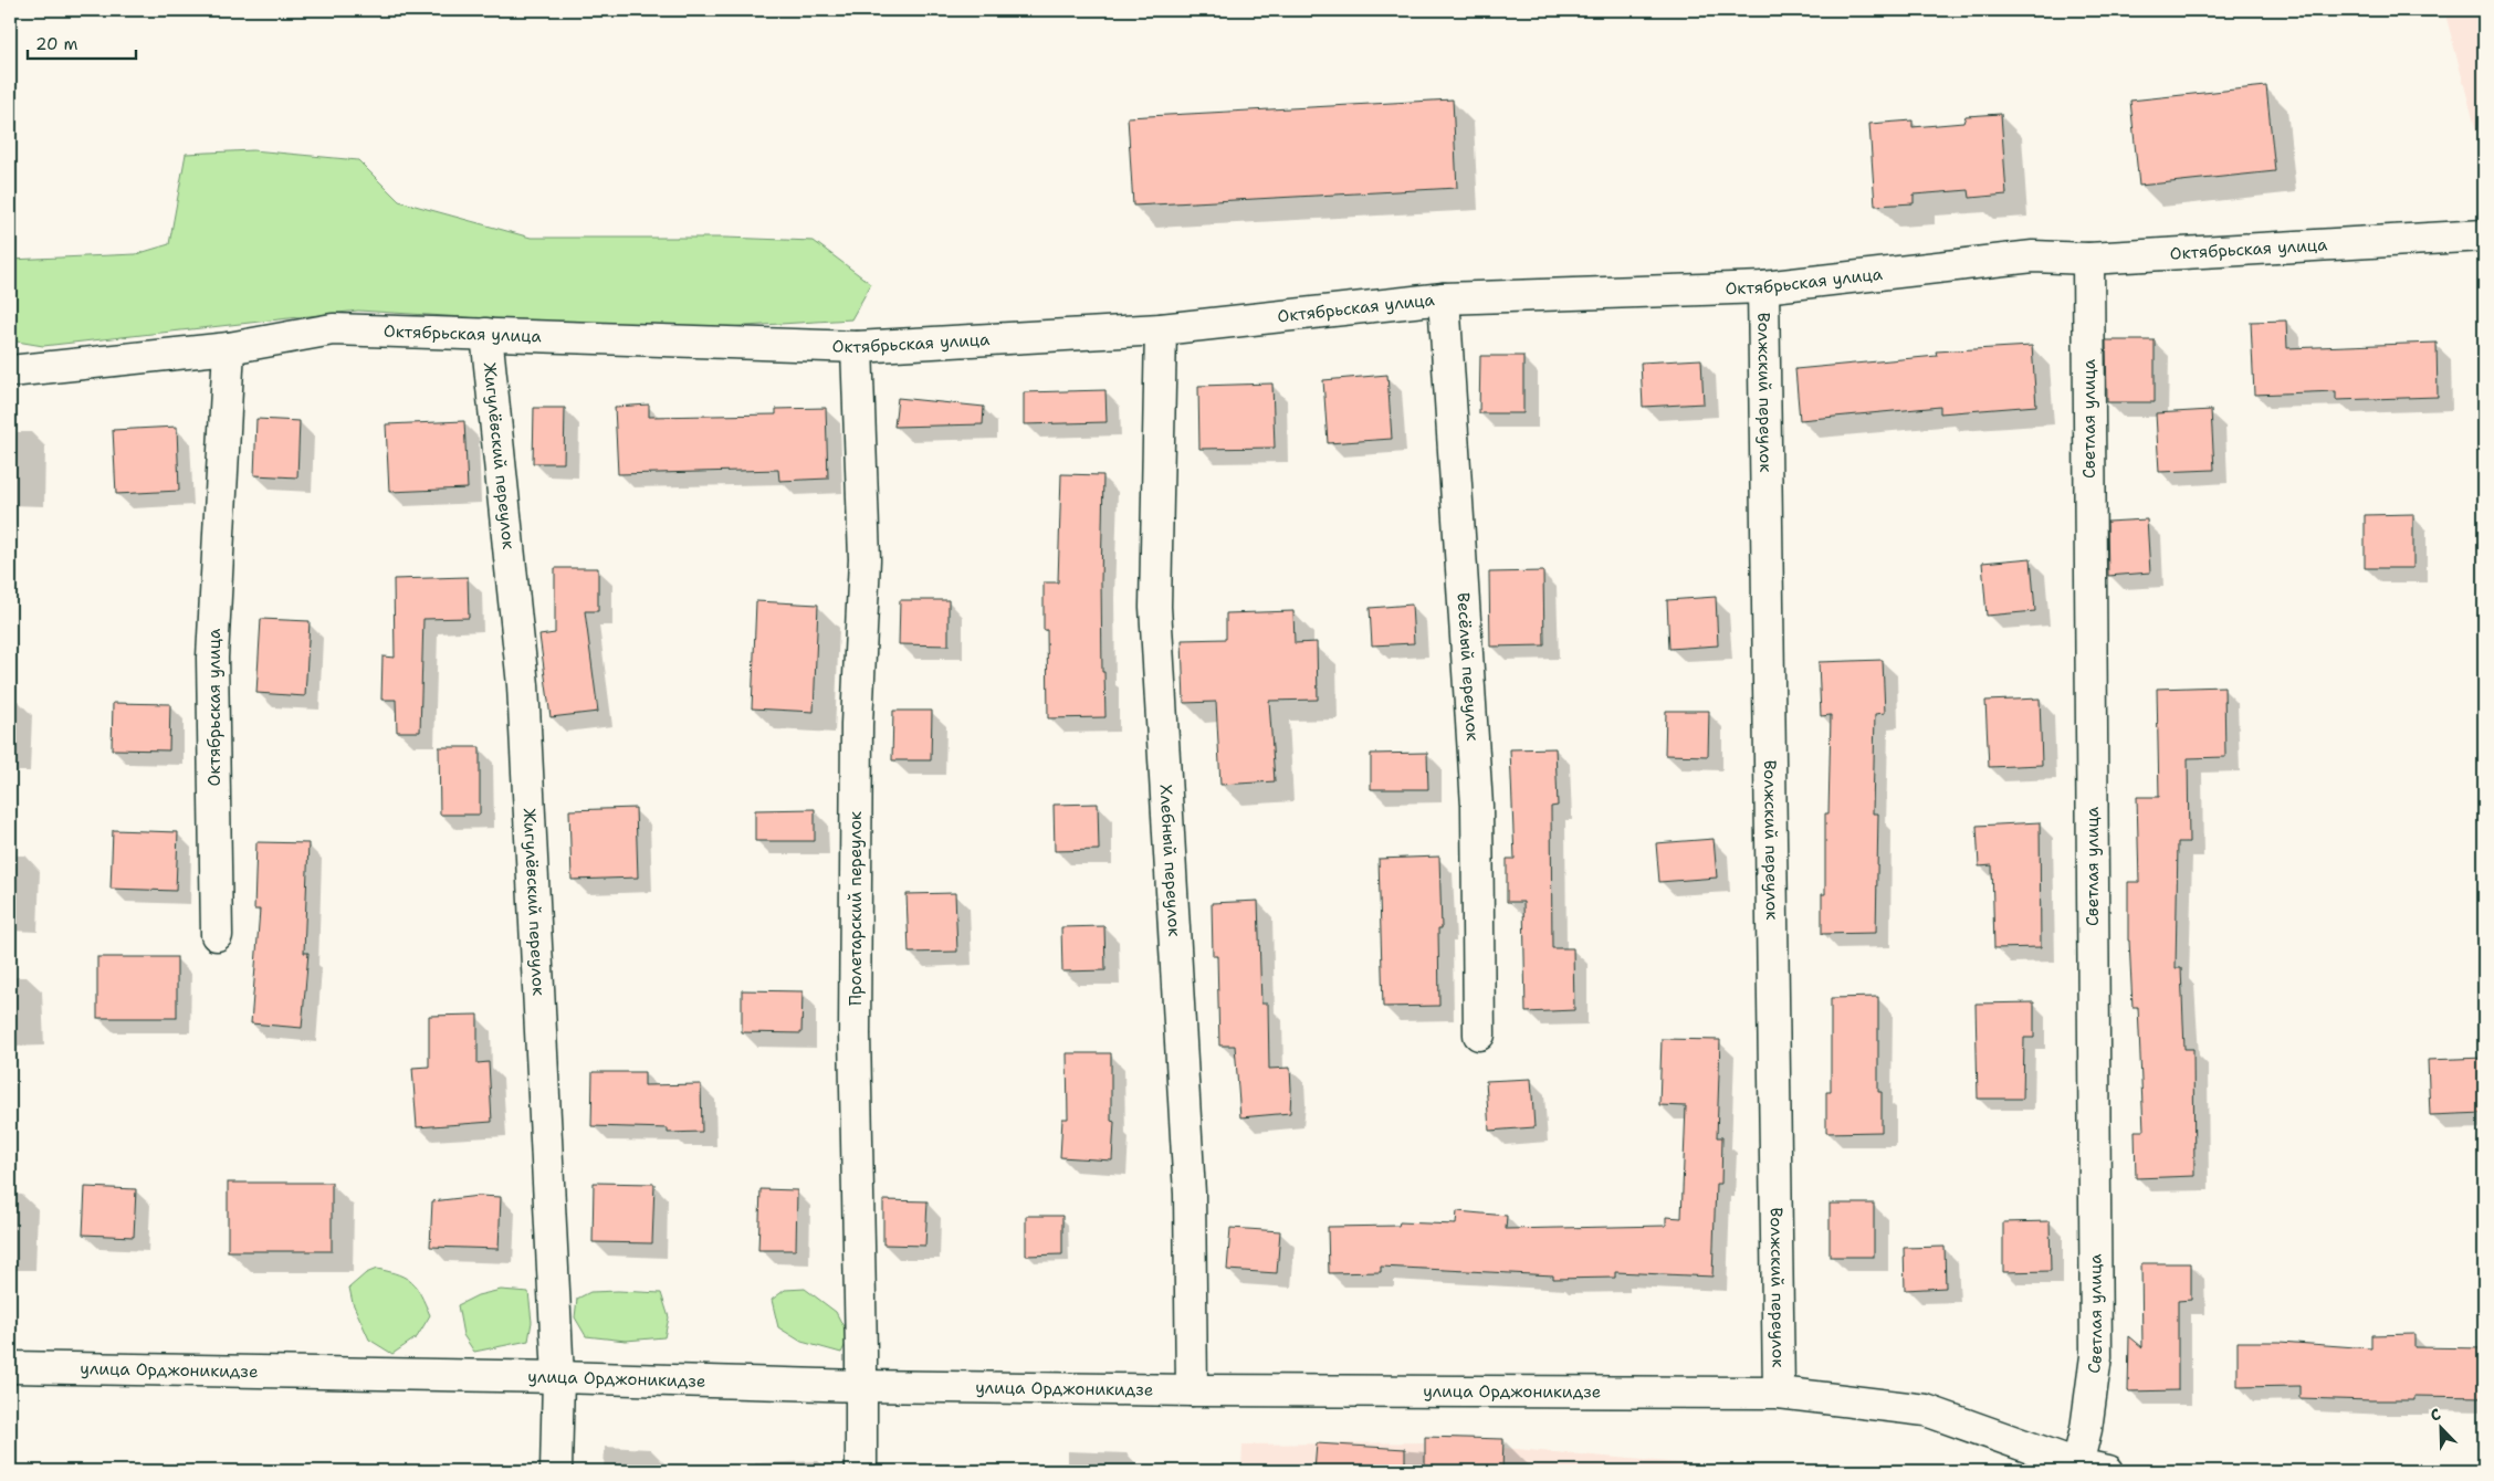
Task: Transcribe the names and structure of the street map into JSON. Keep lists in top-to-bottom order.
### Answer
{
  "streets": {
    "street": [
      "Октябрьская улица",
      "Волжский переулок",
      "Светлая улица",
      "Жигулёвский переулок",
      "Весёлый переулок",
      "Хлебный переулок",
      "Пролетарский переулок",
      "улица Орджоникидзе"
    ]
  },
  "crossings": [
    ["Октябрьская улица", "Волжский переулок"],
    ["Октябрьская улица", "Светлая улица"],
    ["Октябрьская улица", "Жигулёвский переулок"],
    ["Октябрьская улица", "Весёлый переулок"],
    ["Октябрьская улица", "Хлебный переулок"],
    ["Октябрьская улица", "Пролетарский переулок"],
    ["Волжский переулок", "улица Орджоникидзе"],
    ["Светлая улица", "улица Орджоникидзе"],
    ["Жигулёвский переулок", "улица Орджоникидзе"],
    ["Хлебный переулок", "улица Орджоникидзе"],
    ["Пролетарский переулок", "улица Орджоникидзе"]
  ],
  "scale_bar": "20 m",
  "north": "top left"
}
